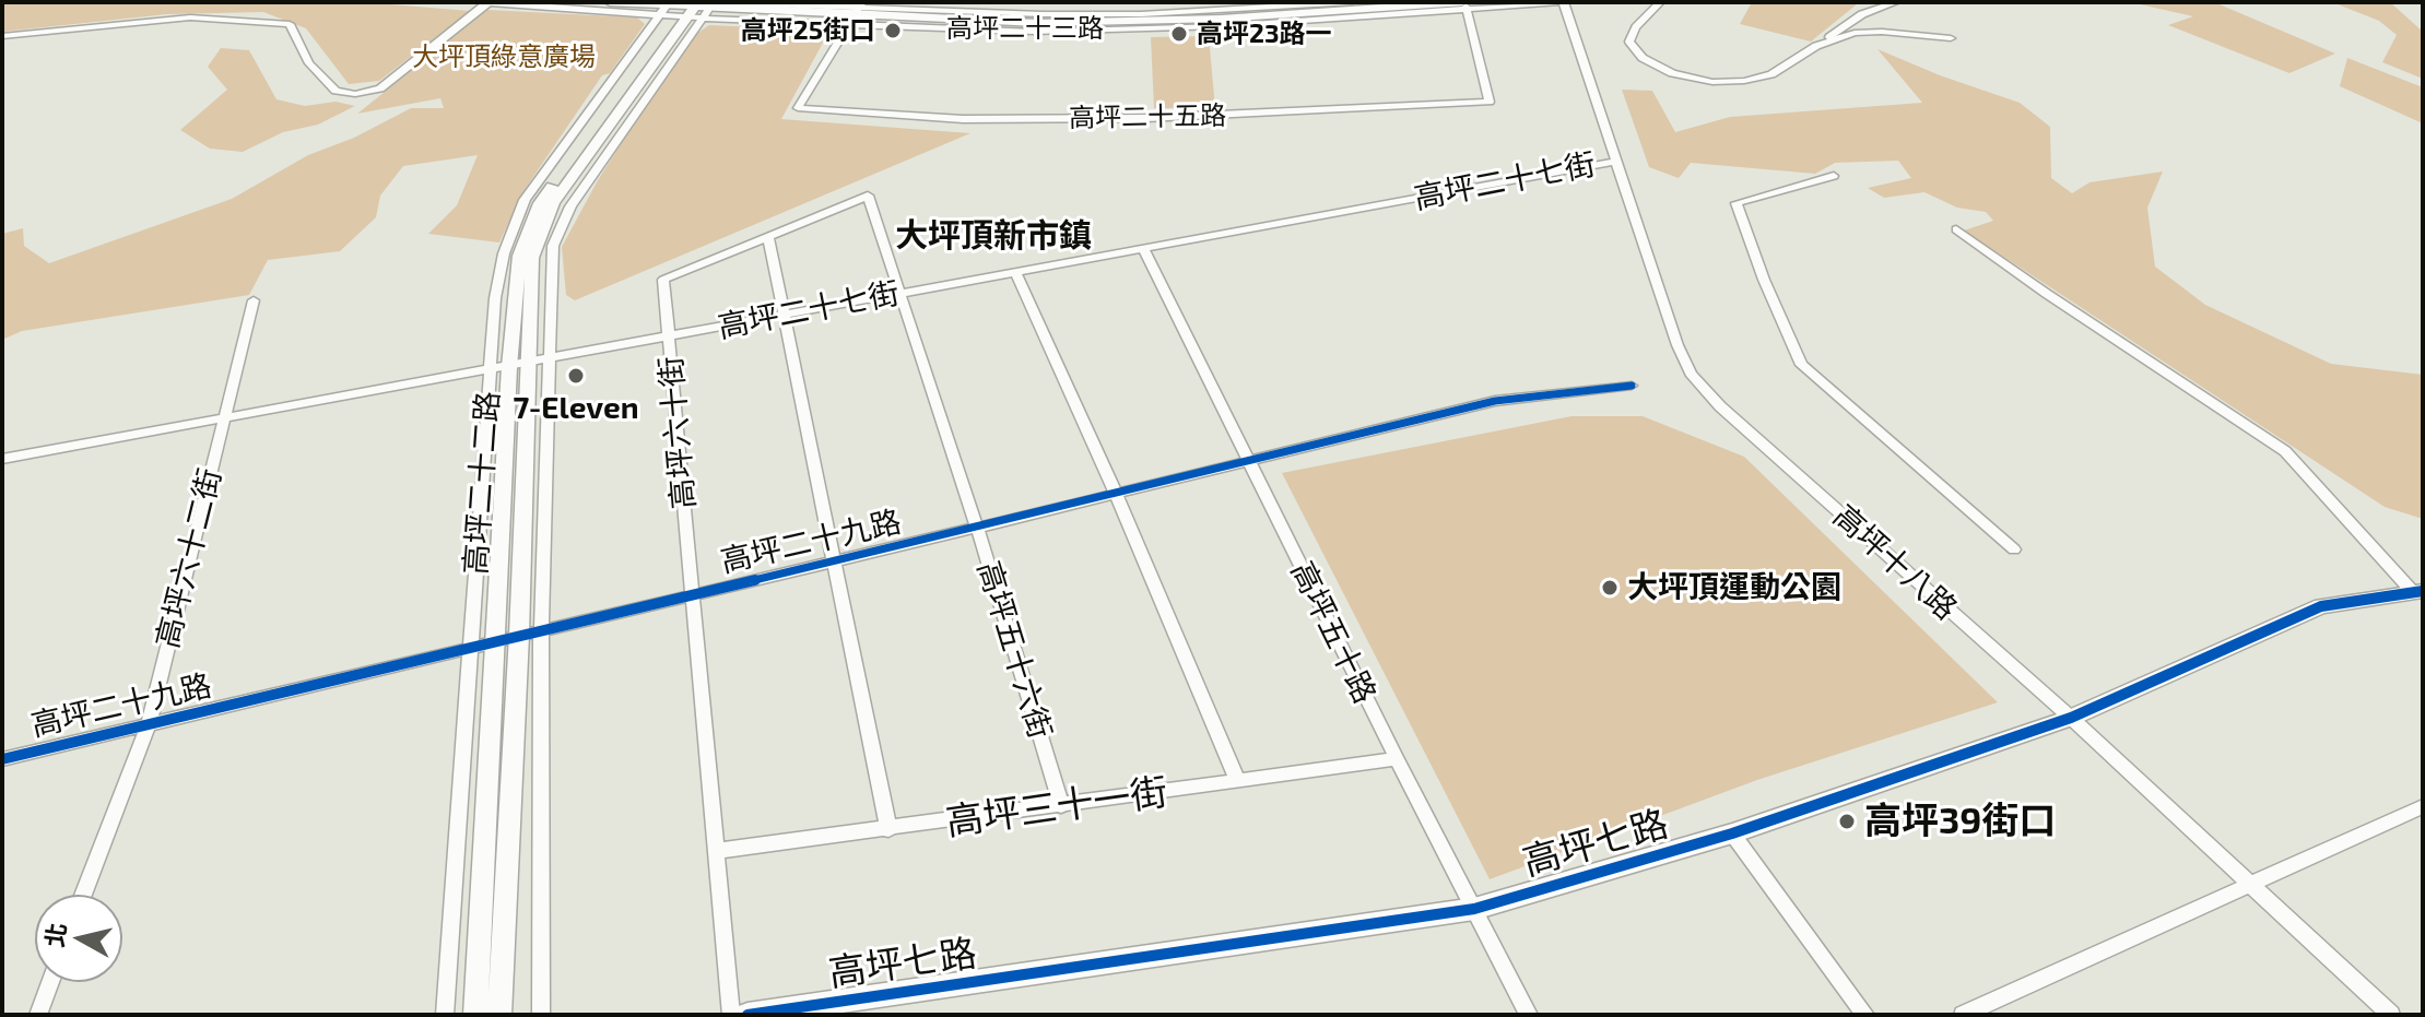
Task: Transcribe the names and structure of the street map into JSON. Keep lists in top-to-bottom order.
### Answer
{
  "streets": {
    "street": [
      "高坪二十三路",
      "高坪二十五路",
      "高坪二十七街",
      "高坪六十街",
      "高坪二十二路",
      "高坪二十九路",
      "高坪六十二街",
      "高坪十八路",
      "高坪五十路",
      "高坪五十六街",
      "高坪三十一街",
      "高坪七路"
    ]
  },
  "crossings": [
    ["高坪二十三路", "高坪二十五路"],
    ["高坪二十三路", "高坪二十二路"],
    ["高坪二十三路", "高坪十八路"],
    ["高坪二十七街", "高坪六十街"],
    ["高坪二十七街", "高坪二十二路"],
    ["高坪二十七街", "高坪六十二街"],
    ["高坪二十七街", "高坪十八路"],
    ["高坪二十七街", "高坪五十路"],
    ["高坪二十七街", "高坪五十六街"],
    ["高坪六十街", "高坪二十九路"],
    ["高坪六十街", "高坪五十六街"],
    ["高坪六十街", "高坪三十一街"],
    ["高坪二十二路", "高坪二十九路"],
    ["高坪二十九路", "高坪六十二街"],
    ["高坪二十九路", "高坪五十路"],
    ["高坪二十九路", "高坪五十六街"],
    ["高坪十八路", "高坪七路"],
    ["高坪五十路", "高坪三十一街"],
    ["高坪五十路", "高坪七路"],
    ["高坪五十六街", "高坪三十一街"]
  ],
  "districts": ["大坪頂新市鎮"],
  "parks": ["大坪頂綠意廣場"],
  "places": [
    "高坪25街口",
    "高坪23路一",
    "7-Eleven",
    "大坪頂運動公園",
    "高坪39街口"
  ],
  "north": "left"
}
